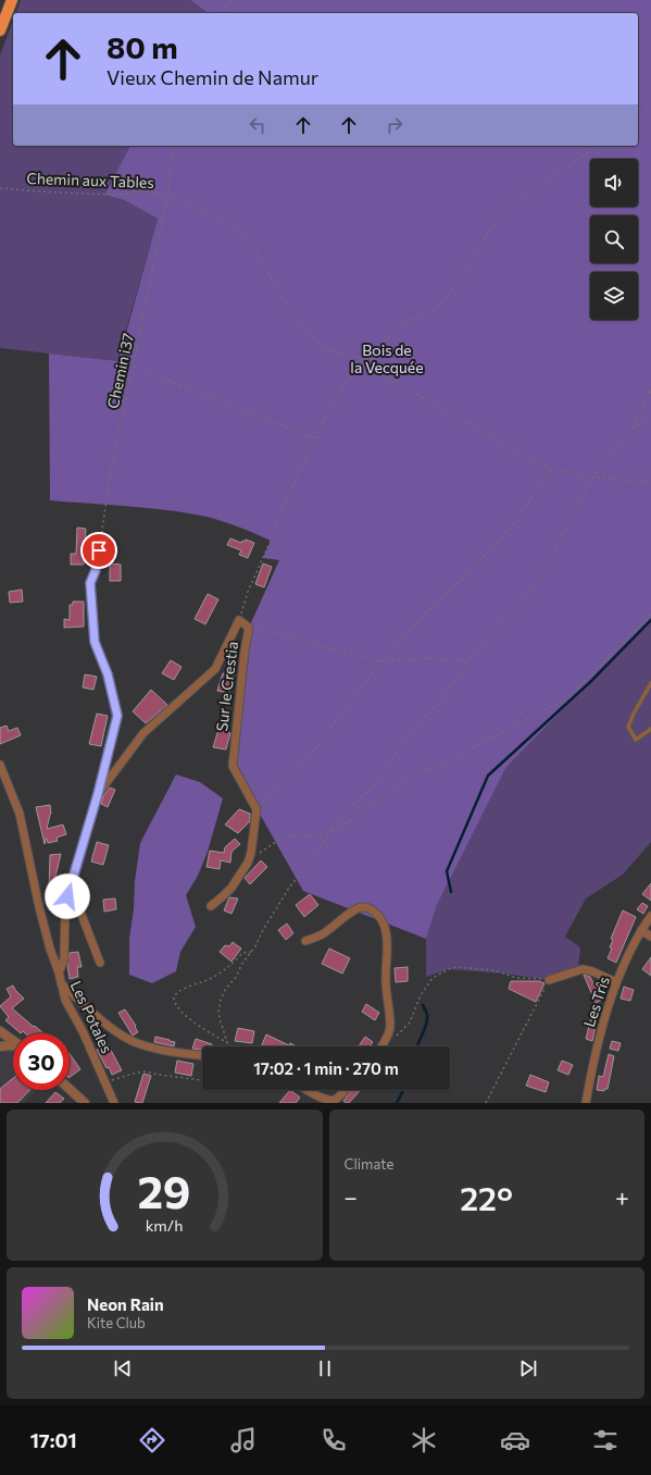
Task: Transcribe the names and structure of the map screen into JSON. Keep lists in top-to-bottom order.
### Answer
{
  "streets": {
    "street": ["Sur le Crestia", "Les Trîs", "Les Potales"],
    "path": ["Chemin aux Tables", "Chemin i37"]
  },
  "crossings": [
    ["Chemin aux Tables", "Chemin i37"],
    ["Sur le Crestia", "Les Potales"]
  ],
  "parks": ["Bois de la Vecquée"],
  "page": {
    "turn": ["80 m", "Vieux Chemin de Namur"],
    "limit": "30",
    "trip": "17:02 · 1 min · 270 m",
    "tile": "Climate",
    "heat": ["−", "22°", "+"],
    "song": ["Neon Rain", "Kite Club"],
    "tabs": "17:01",
    "gauge": ["29", "km/h"]
  }
}
